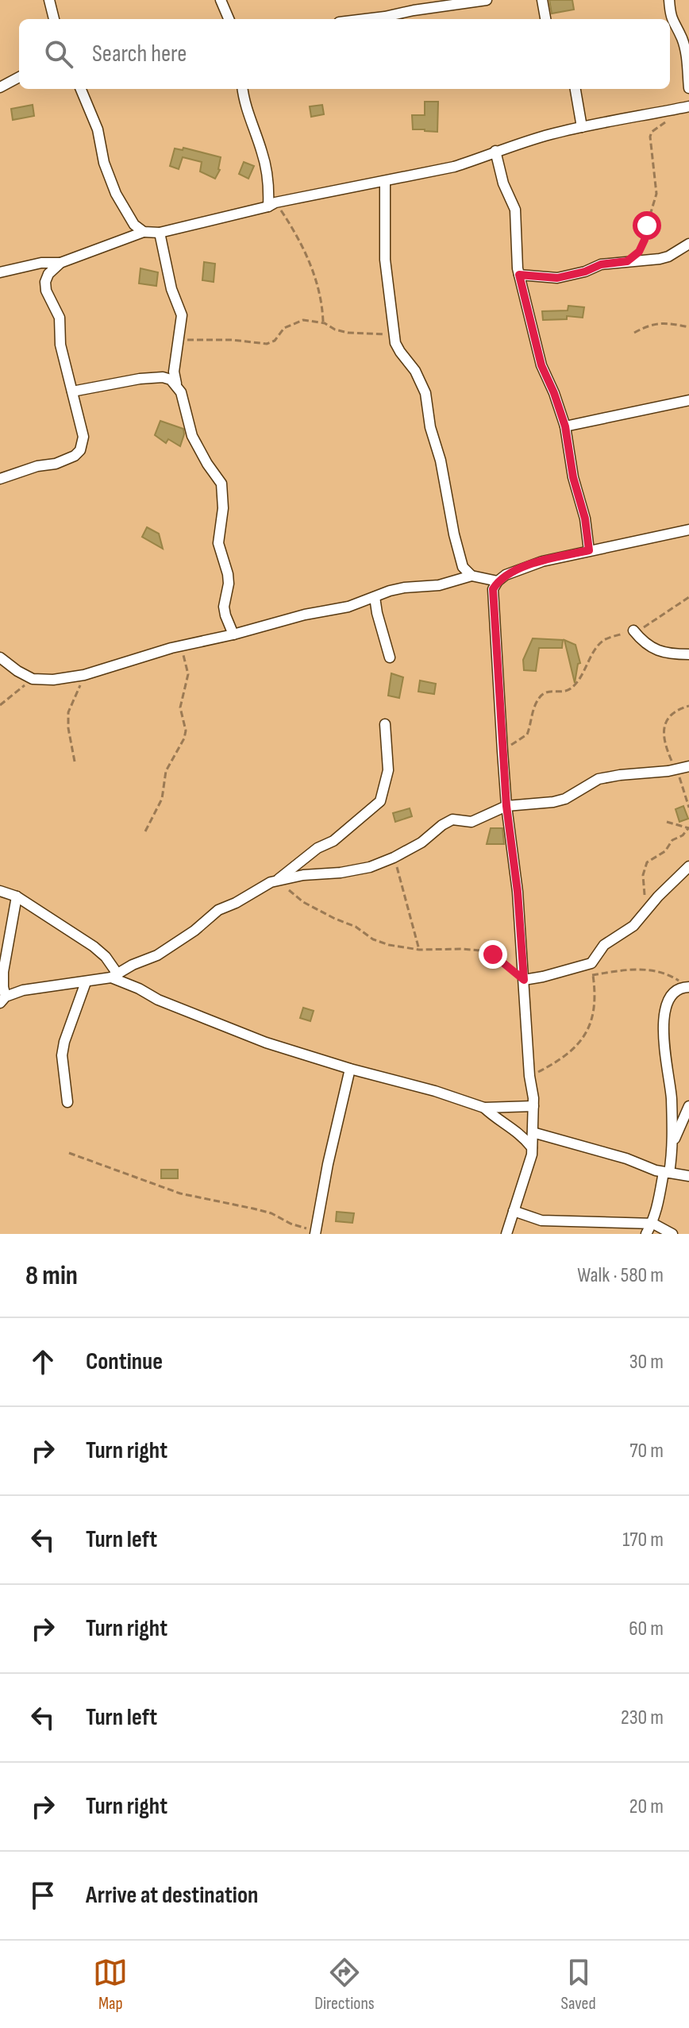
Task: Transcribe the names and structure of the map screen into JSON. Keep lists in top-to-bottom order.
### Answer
{
  "page": {
    "search": "Search here",
    "heading": ["8 min", "Walk · 580 m"],
    "list": [
      ["Continue", "30 m"],
      ["Turn right", "70 m"],
      ["Turn left", "170 m"],
      ["Turn right", "60 m"],
      ["Turn left", "230 m"],
      ["Turn right", "20 m"],
      "Arrive at destination"
    ],
    "nav": ["Map", "Directions", "Saved"]
  }
}
